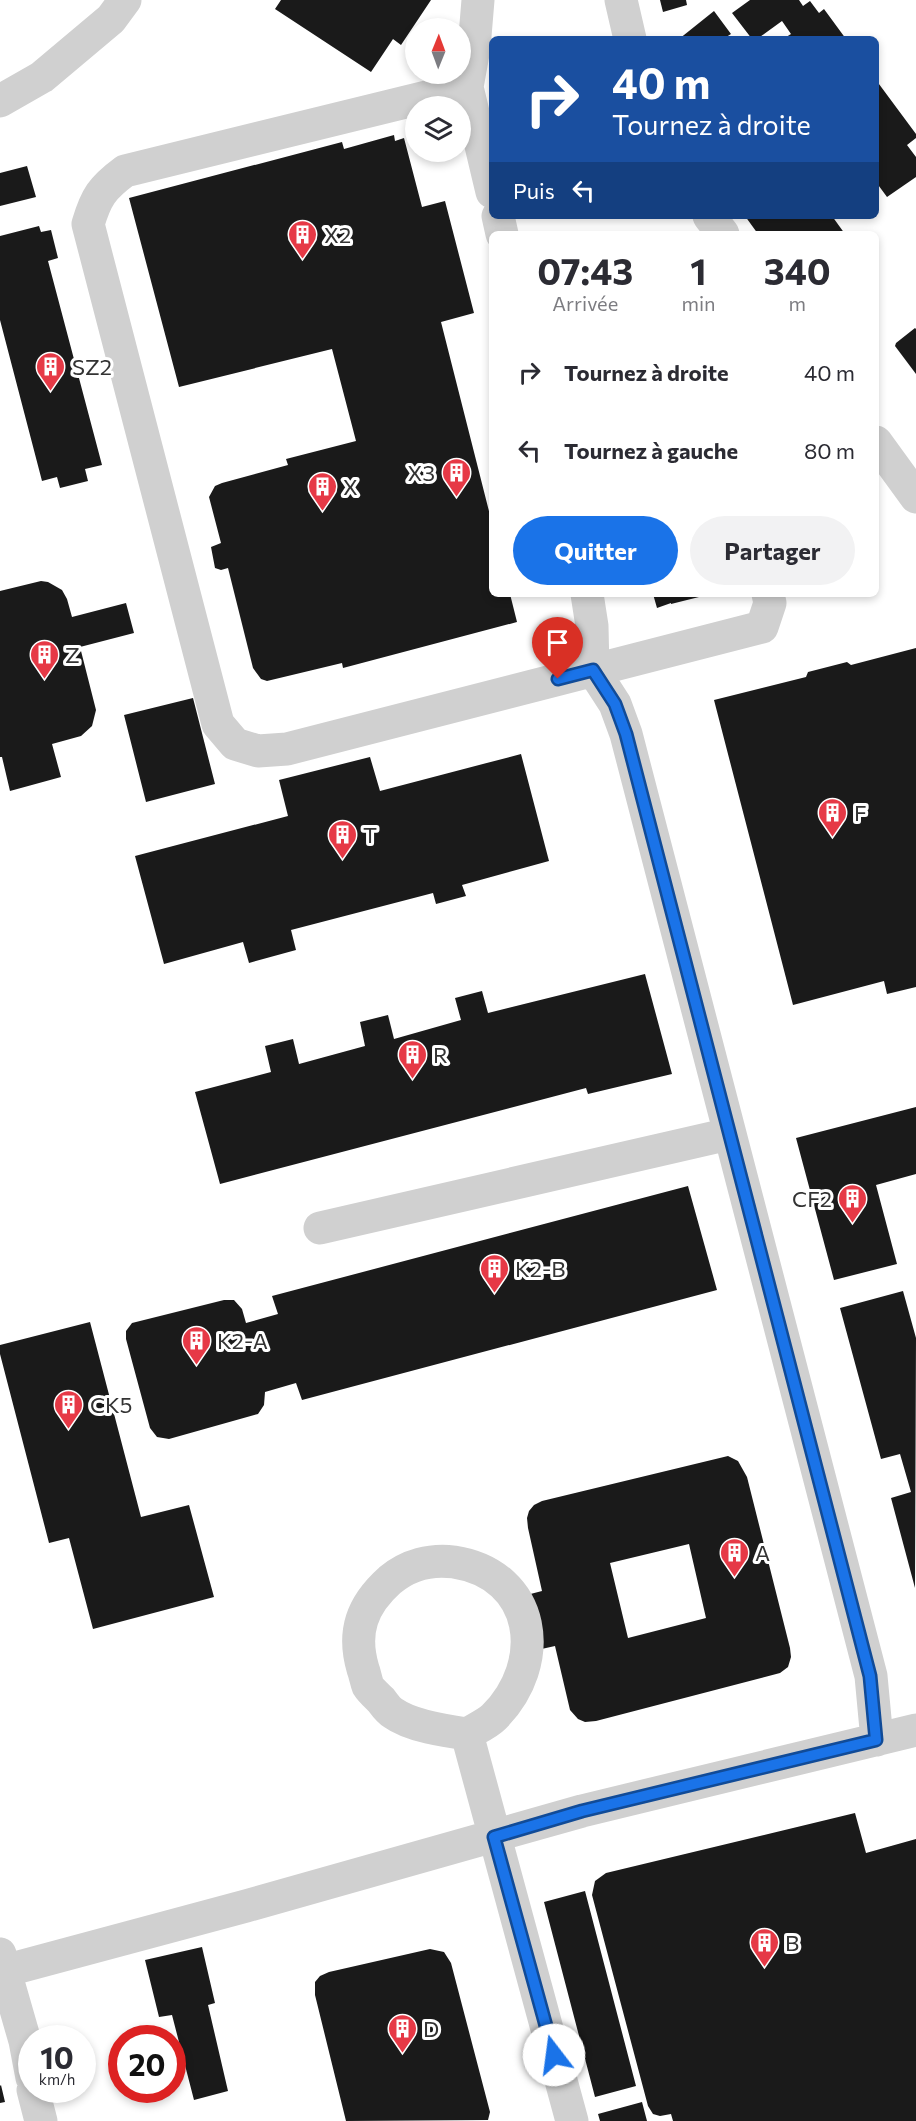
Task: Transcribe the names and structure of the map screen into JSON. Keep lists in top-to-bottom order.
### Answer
{
  "places": {
    "building": [
      "X2",
      "SZ2",
      "X3",
      "X",
      "Z",
      "F",
      "T",
      "R",
      "CF2",
      "K2-B",
      "K2-A",
      "CK5",
      "A",
      "B",
      "D"
    ]
  },
  "north": "top",
  "page": {
    "turn": ["40 m", "Tournez à droite"],
    "then": "Puis",
    "eta": [
      "07:43",
      "Arrivée",
      "1",
      "min",
      "340",
      "m"
    ],
    "list": [
      {
        "name": "Tournez à droite",
        "value": "40 m"
      },
      {
        "name": "Tournez à gauche",
        "value": "80 m"
      }
    ],
    "buttons": ["Quitter", "Partager"],
    "speed": "10 km/h",
    "limit": "20"
  }
}
